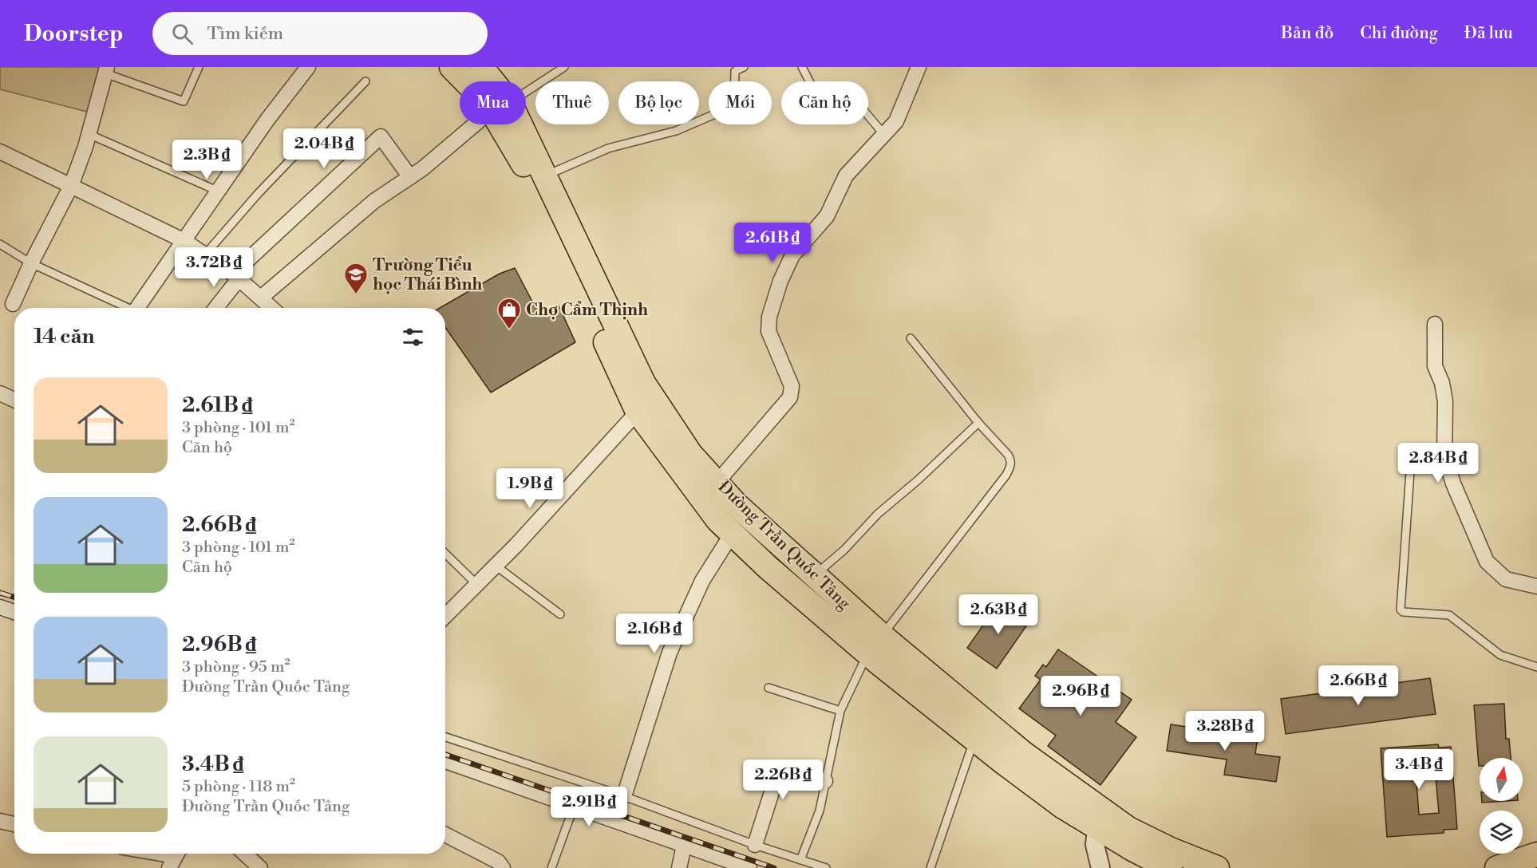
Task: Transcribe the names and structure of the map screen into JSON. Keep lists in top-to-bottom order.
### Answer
{
  "streets": {
    "highway": ["Đường Trần Quốc Tảng"]
  },
  "places": {
    "school or university": ["Trường Tiểu học Thái Bình"],
    "shop": ["Chợ Cẩm Thịnh"]
  },
  "north": "top",
  "page": {
    "header": "Doorstep",
    "search": "Tìm kiếm",
    "nav": ["Bản đồ", "Chỉ đường", "Đã lưu"],
    "chip": [
      "Mua",
      "Thuê",
      "Bộ lọc",
      "Mới",
      "Căn hộ"
    ],
    "price": [
      "2.04B ₫",
      "2.3B ₫",
      "2.61B ₫",
      "3.72B ₫",
      "2.84B ₫",
      "1.9B ₫",
      "2.63B ₫",
      "2.16B ₫",
      "2.66B ₫",
      "2.96B ₫",
      "3.28B ₫",
      "3.4B ₫",
      "2.26B ₫",
      "2.91B ₫"
    ],
    "heading": "14 căn",
    "list": [
      {
        "name": "2.61B ₫",
        "note": "3 phòng · 101 m² · Căn hộ"
      },
      {
        "name": "2.66B ₫",
        "note": "3 phòng · 101 m² · Căn hộ"
      },
      {
        "name": "2.96B ₫",
        "note": "3 phòng · 95 m² · Đường Trần Quốc Tảng"
      },
      {
        "name": "3.4B ₫",
        "note": "5 phòng · 118 m² · Đường Trần Quốc Tảng"
      }
    ]
  }
}
